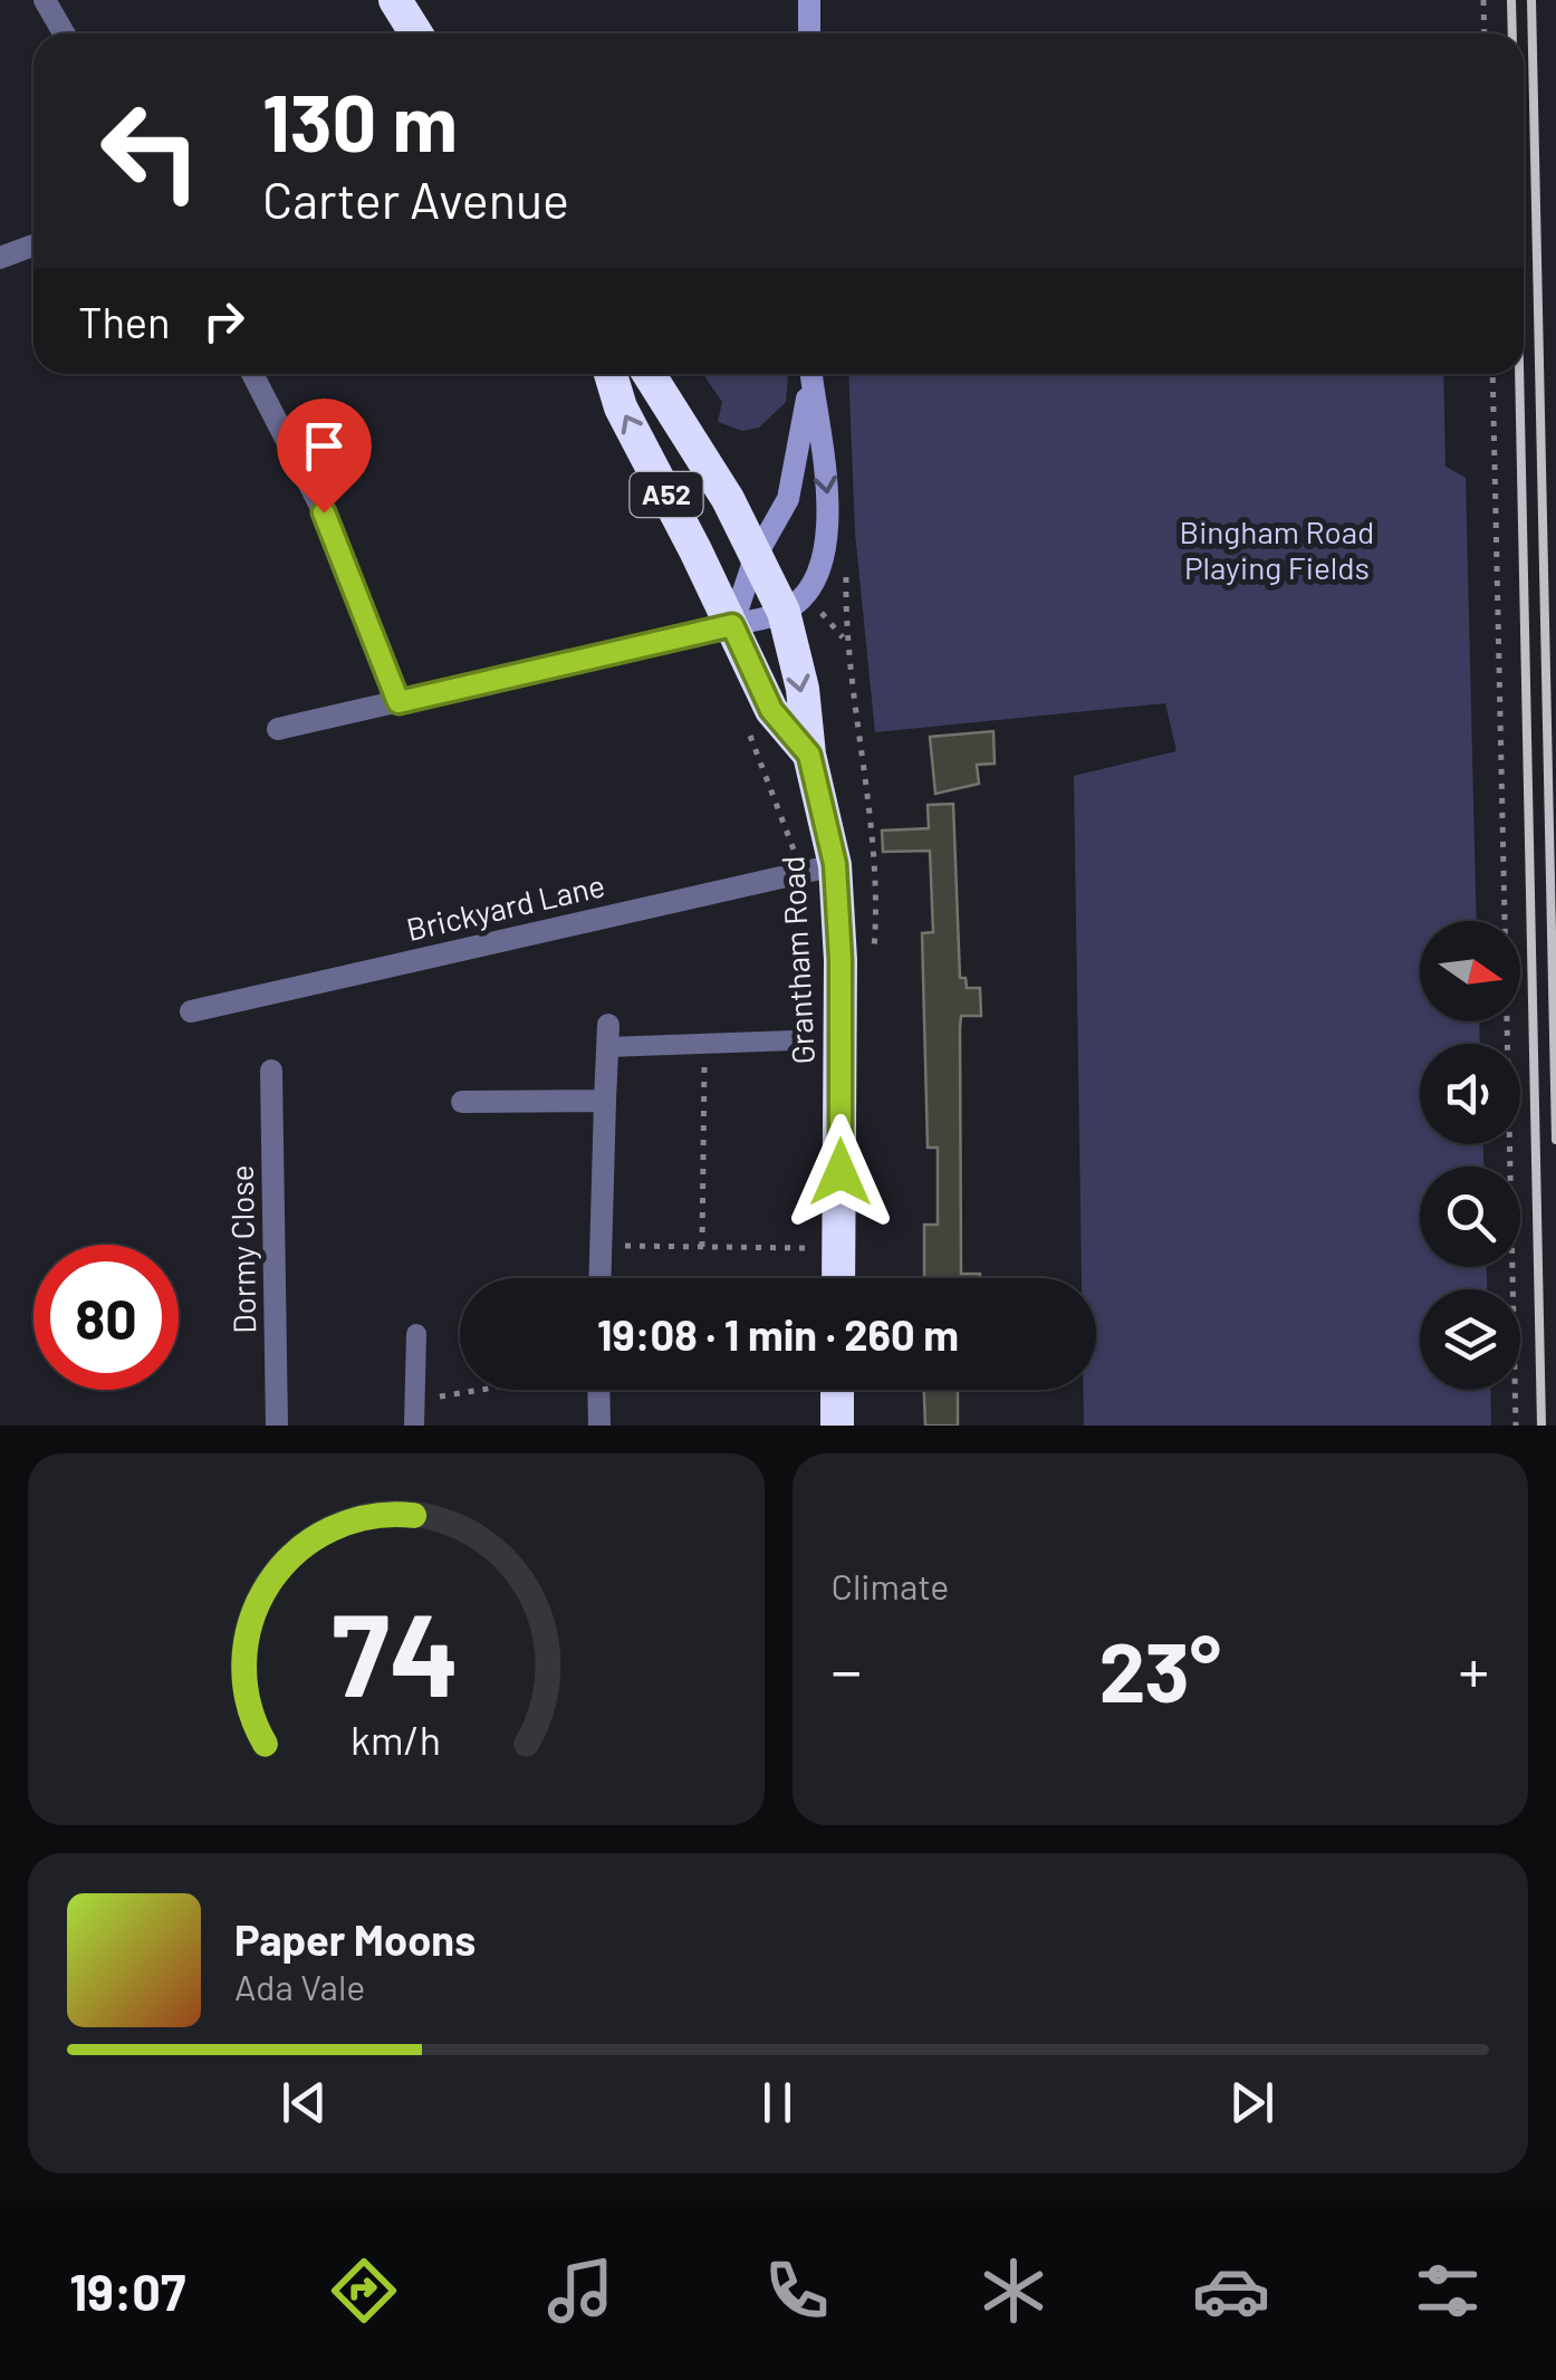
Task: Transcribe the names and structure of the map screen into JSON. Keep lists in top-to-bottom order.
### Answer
{
  "streets": {
    "highway": ["A52", "Grantham Road"],
    "street": ["Brickyard Lane", "Dormy Close"]
  },
  "crossings": [
    ["Brickyard Lane", "Grantham Road"]
  ],
  "parks": ["Bingham Road Playing Fields"],
  "north": "right",
  "page": {
    "turn": ["130 m", "Carter Avenue"],
    "then": "Then",
    "limit": "80",
    "trip": "19:08 · 1 min · 260 m",
    "tile": "Climate",
    "heat": ["−", "23°", "+"],
    "song": ["Paper Moons", "Ada Vale"],
    "tabs": "19:07",
    "gauge": ["74", "km/h"]
  }
}
